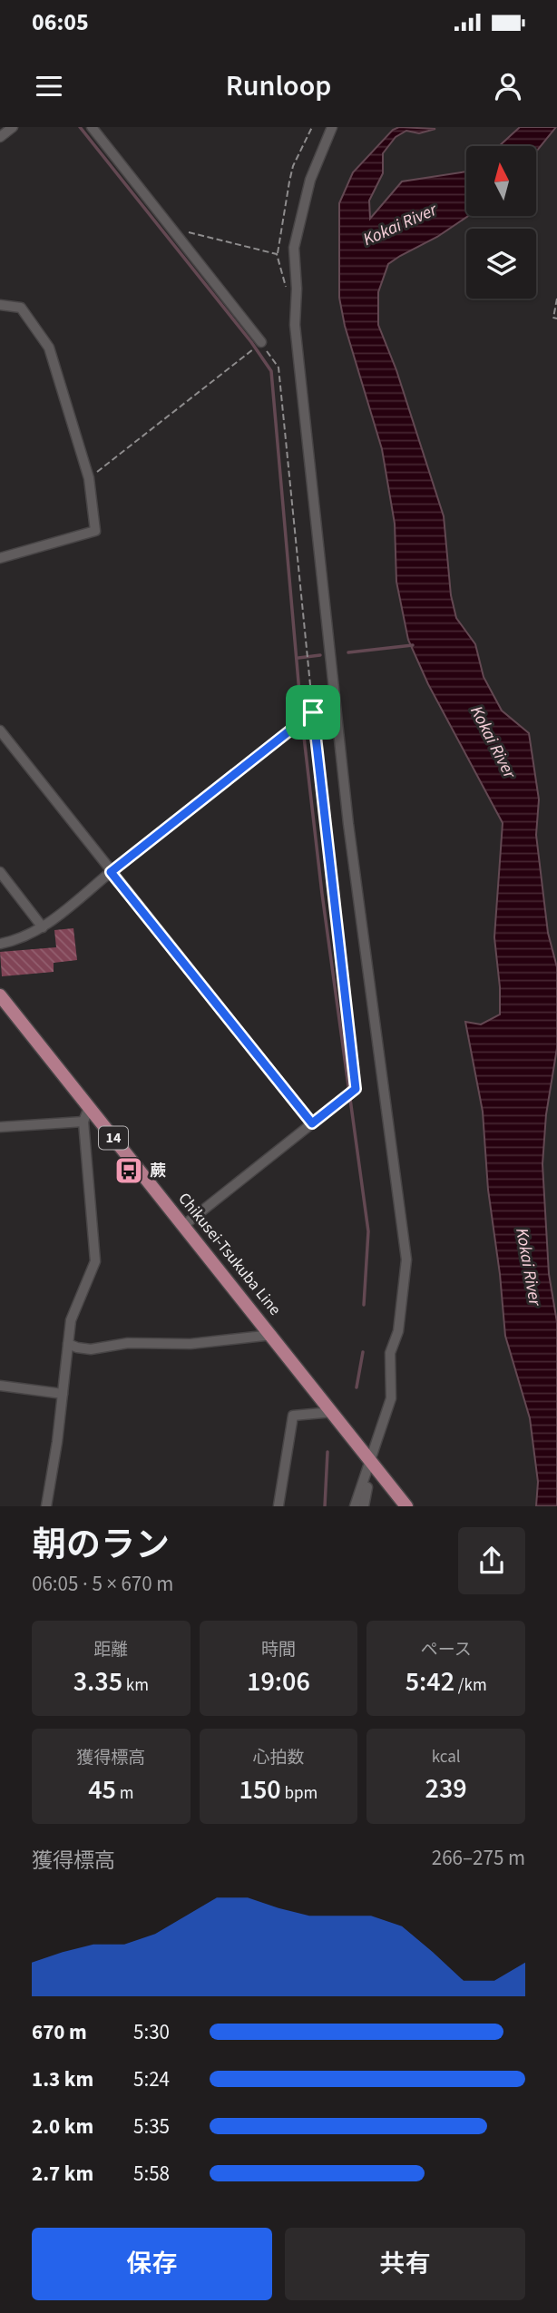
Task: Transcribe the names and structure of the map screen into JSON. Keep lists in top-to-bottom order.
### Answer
{
  "streets": {
    "main road": ["14", "Chikusei-Tsukuba Line"]
  },
  "water": ["Kokai River"],
  "places": {
    "bus stop": ["蕨"]
  },
  "north": "top",
  "page": {
    "status": "06:05",
    "header": "Runloop",
    "heading": ["朝のラン", "06:05 · 5 × 670 m"],
    "stats": [
      ["距離", "3.35 km"],
      ["時間", "19:06"],
      ["ペース", "5:42 /km"],
      ["獲得標高", "45 m"],
      ["心拍数", "150 bpm"],
      ["kcal", "239"]
    ],
    "chart": ["獲得標高", "266–275 m"],
    "list": [
      {
        "name": "670 m",
        "note": "5:30"
      },
      {
        "name": "1.3 km",
        "note": "5:24"
      },
      {
        "name": "2.0 km",
        "note": "5:35"
      },
      {
        "name": "2.7 km",
        "note": "5:58"
      }
    ],
    "buttons": ["保存", "共有"]
  }
}
